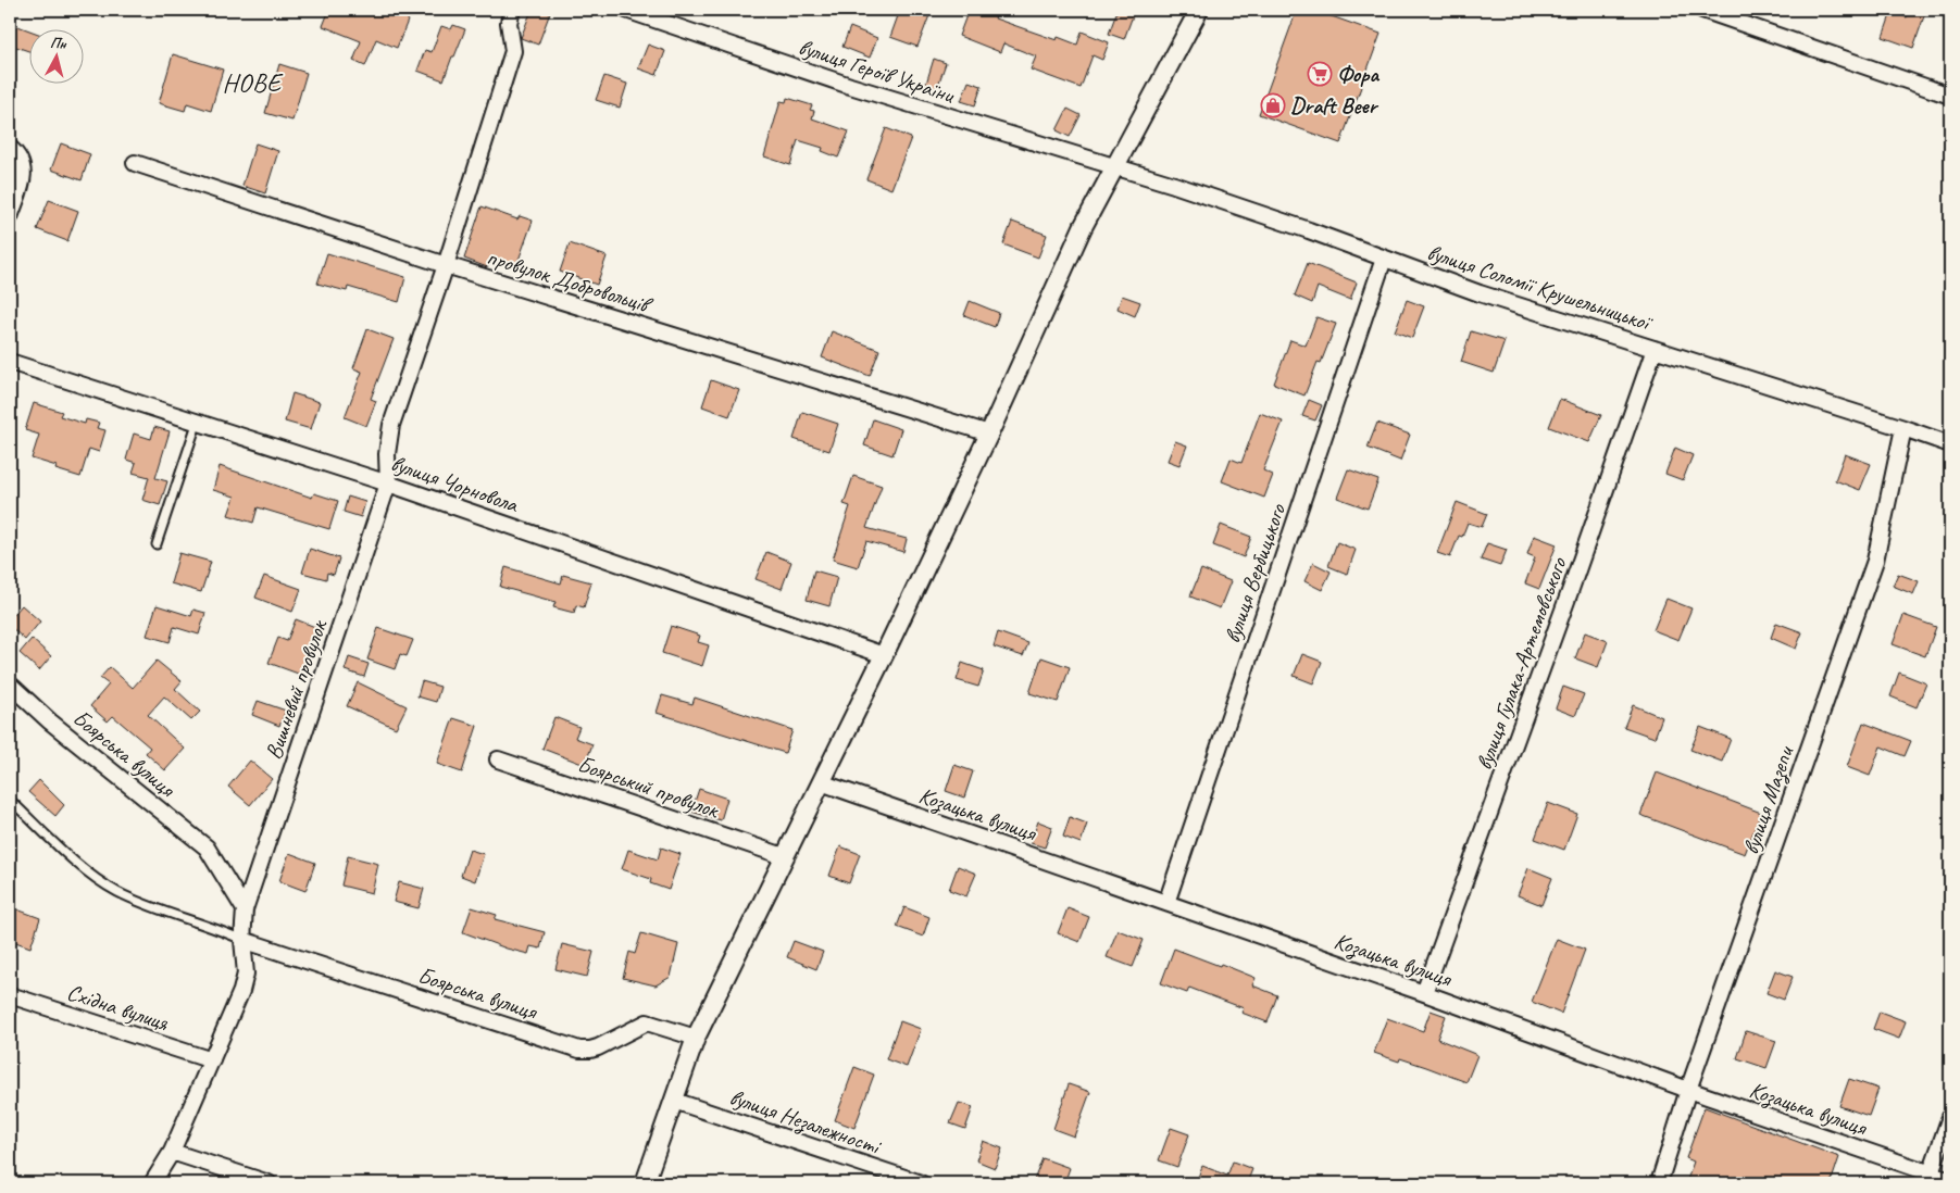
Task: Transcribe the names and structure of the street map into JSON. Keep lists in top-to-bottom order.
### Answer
{
  "streets": {
    "street": [
      "вулиця Героїв України",
      "провулок Добровольців",
      "вулиця Соломії Крушельницької",
      "вулиця Чорновола",
      "вулиця Вербицького",
      "вулиця Гулака-Артемовського",
      "Вишневий провулок",
      "Боярська вулиця",
      "Боярський провулок",
      "вулиця Мазепи",
      "Козацька вулиця",
      "Східна вулиця",
      "вулиця Незалежності"
    ]
  },
  "crossings": [
    ["вулиця Героїв України", "вулиця Соломії Крушельницької"],
    ["вулиця Соломії Крушельницької", "вулиця Вербицького"],
    ["вулиця Соломії Крушельницької", "вулиця Гулака-Артемовського"],
    ["вулиця Соломії Крушельницької", "вулиця Мазепи"],
    ["вулиця Чорновола", "Вишневий провулок"],
    ["вулиця Вербицького", "Козацька вулиця"],
    ["вулиця Гулака-Артемовського", "Козацька вулиця"],
    ["Вишневий провулок", "Боярська вулиця"],
    ["Вишневий провулок", "Східна вулиця"],
    ["вулиця Мазепи", "Козацька вулиця"]
  ],
  "districts": ["НОВЕ"],
  "places": {
    "supermarket": ["Фора"],
    "shop": ["Draft Beer"]
  },
  "north": "top"
}
